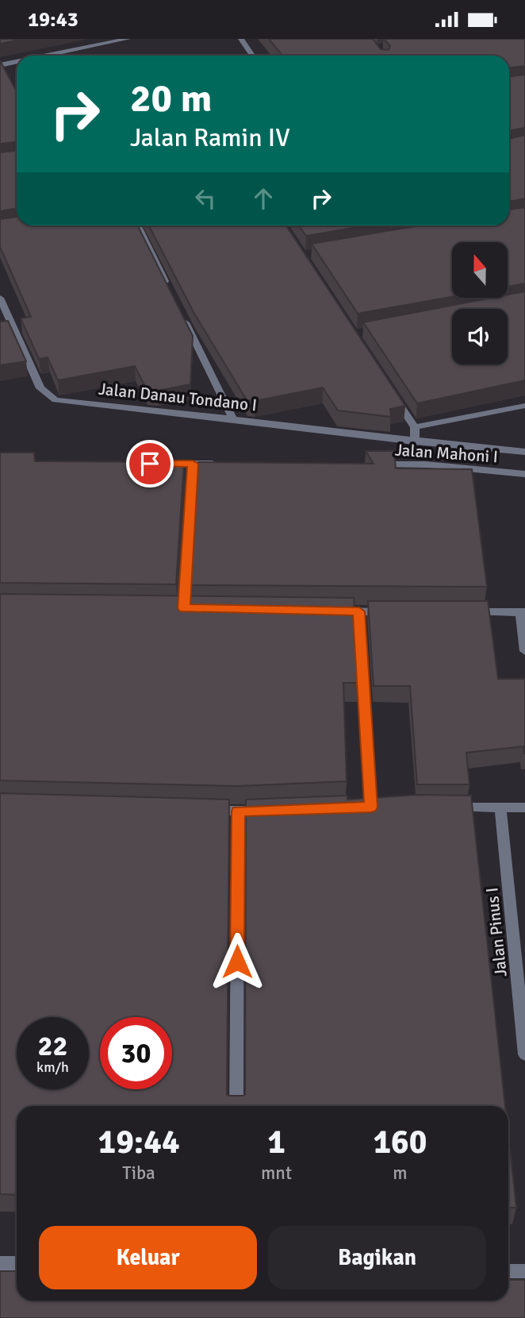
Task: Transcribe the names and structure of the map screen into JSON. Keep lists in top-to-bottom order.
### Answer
{
  "streets": {
    "street": ["Jalan Danau Tondano I", "Jalan Mahoni I", "Jalan Pinus I"]
  },
  "north": "top",
  "page": {
    "status": "19:43",
    "turn": ["20 m", "Jalan Ramin IV"],
    "speed": "22 km/h",
    "limit": "30",
    "eta": [
      "19:44",
      "Tiba",
      "1",
      "mnt",
      "160",
      "m"
    ],
    "buttons": ["Keluar", "Bagikan"]
  }
}
